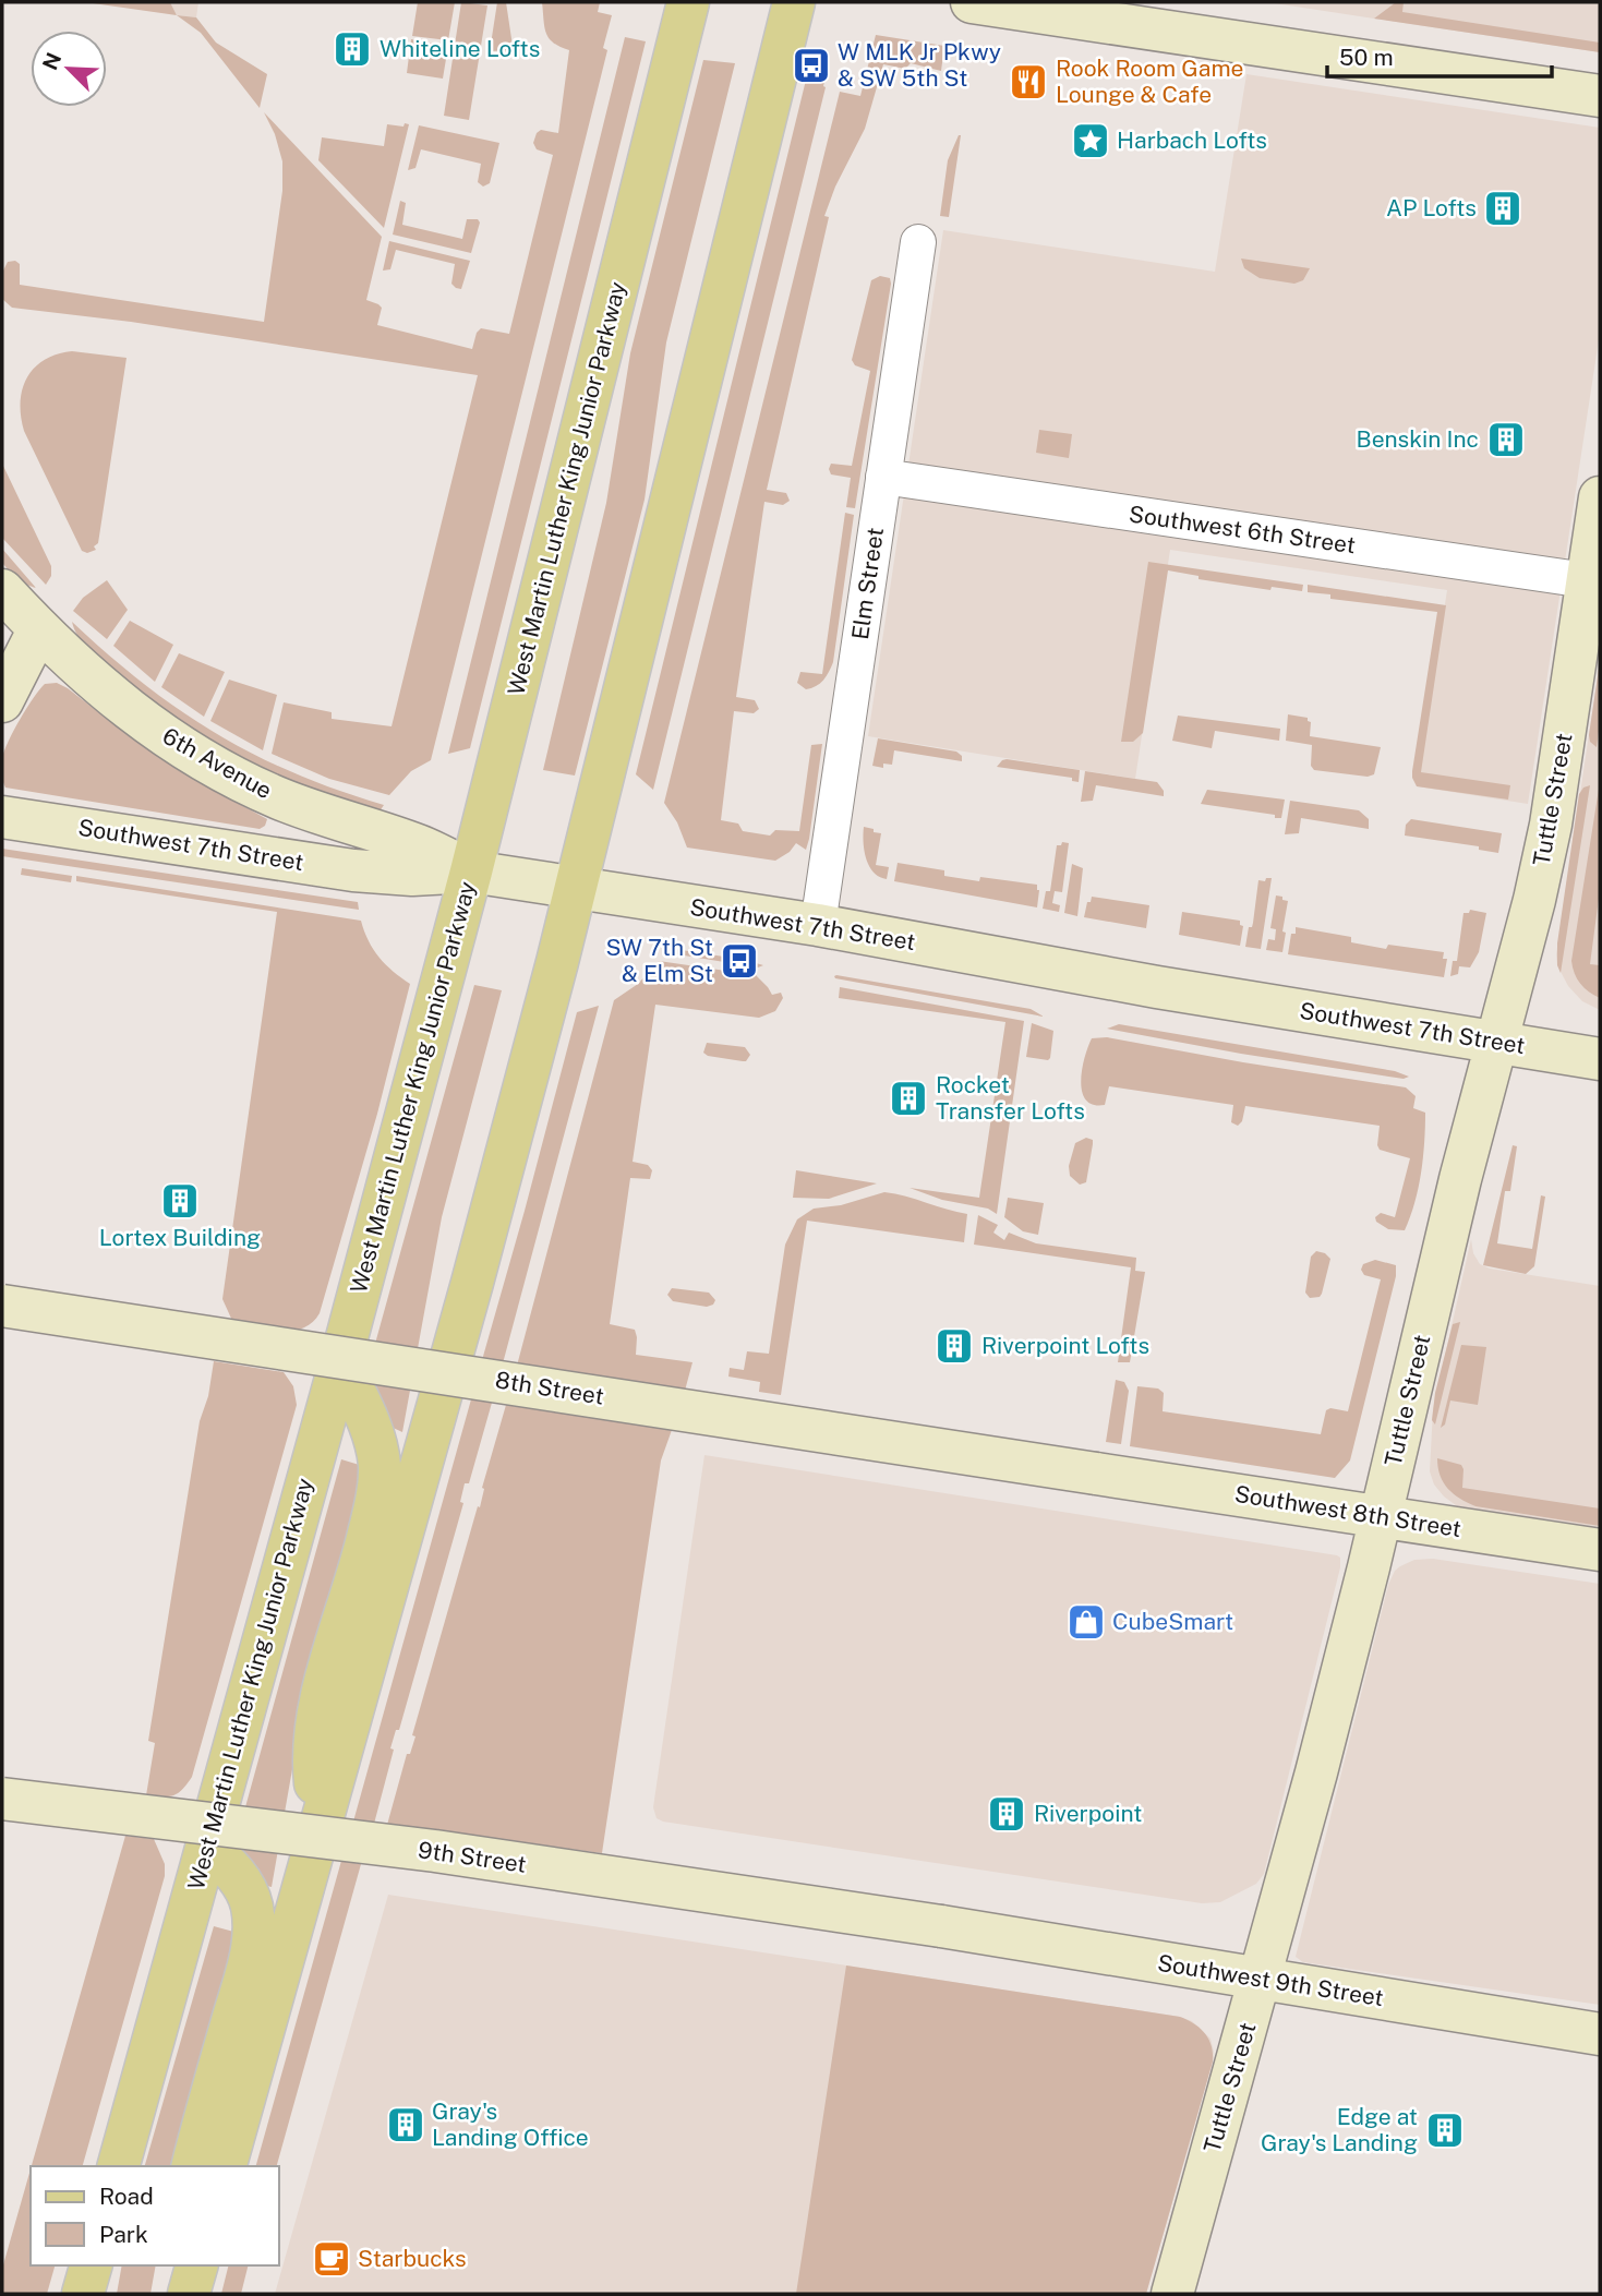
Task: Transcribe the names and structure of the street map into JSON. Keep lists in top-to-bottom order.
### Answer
{
  "streets": {
    "main road": [
      "West Martin Luther King Junior Parkway",
      "6th Avenue",
      "Tuttle Street",
      "Southwest 7th Street",
      "8th Street",
      "Southwest 8th Street",
      "9th Street",
      "Southwest 9th Street"
    ],
    "street": ["Southwest 6th Street", "Elm Street"]
  },
  "crossings": [
    ["West Martin Luther King Junior Parkway", "6th Avenue"],
    ["West Martin Luther King Junior Parkway", "Southwest 7th Street"],
    ["Southwest 6th Street", "Elm Street"],
    ["Southwest 6th Street", "Tuttle Street"],
    ["Elm Street", "Southwest 7th Street"],
    ["6th Avenue", "Southwest 7th Street"],
    ["Tuttle Street", "Southwest 7th Street"],
    ["Tuttle Street", "Southwest 8th Street"],
    ["Tuttle Street", "Southwest 9th Street"],
    ["8th Street", "Southwest 8th Street"],
    ["9th Street", "Southwest 9th Street"]
  ],
  "places": {
    "building": [
      "Whiteline Lofts",
      "AP Lofts",
      "Benskin Inc",
      "Rocket Transfer Lofts",
      "Lortex Building",
      "Riverpoint Lofts",
      "Riverpoint",
      "Gray's Landing Office",
      "Edge at Gray's Landing"
    ],
    "bus stop": ["W MLK Jr Pkwy & SW 5th St", "SW 7th St & Elm St"],
    "restaurant": ["Rook Room Game Lounge & Cafe"],
    "place": ["Harbach Lofts"],
    "shop": ["CubeSmart"],
    "cafe": ["Starbucks"]
  },
  "legend": ["Road", "Park"],
  "scale_bar": "50 m",
  "north": "top left"
}
